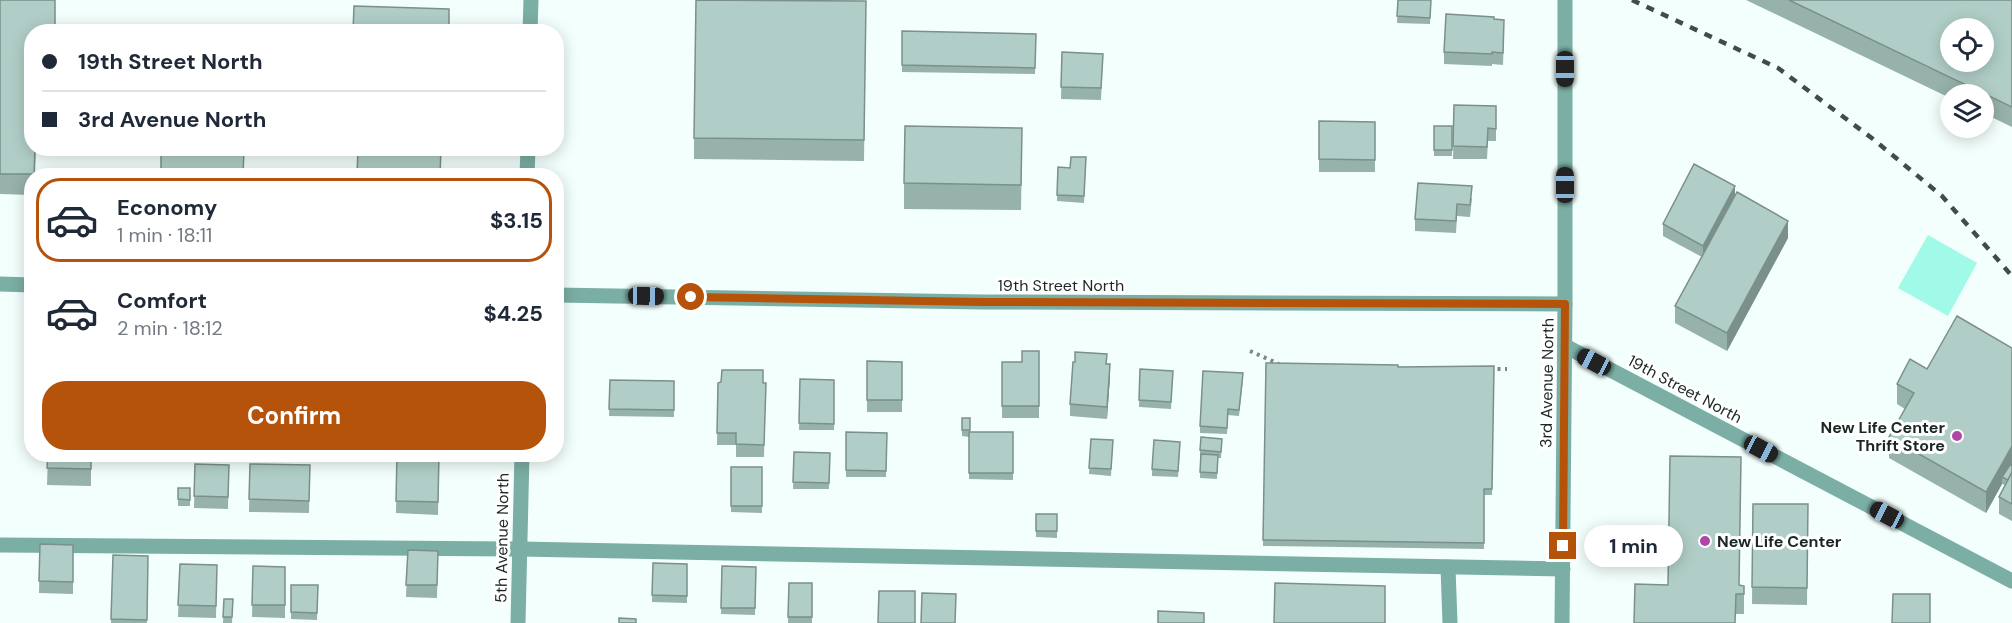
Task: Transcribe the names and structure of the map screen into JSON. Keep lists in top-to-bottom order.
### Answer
{
  "streets": {
    "street": ["19th Street North", "3rd Avenue North", "5th Avenue North"]
  },
  "crossings": [
    ["19th Street North", "3rd Avenue North"]
  ],
  "places": ["New Life Center Thrift Store", "New Life Center"],
  "page": {
    "banner": ["19th Street North", "3rd Avenue North"],
    "list": [
      {
        "name": "Economy",
        "note": "1 min · 18:11",
        "value": "$3.15"
      },
      {
        "name": "Comfort",
        "note": "2 min · 18:12",
        "value": "$4.25"
      }
    ],
    "buttons": "Confirm",
    "bubble": "1 min"
  }
}
